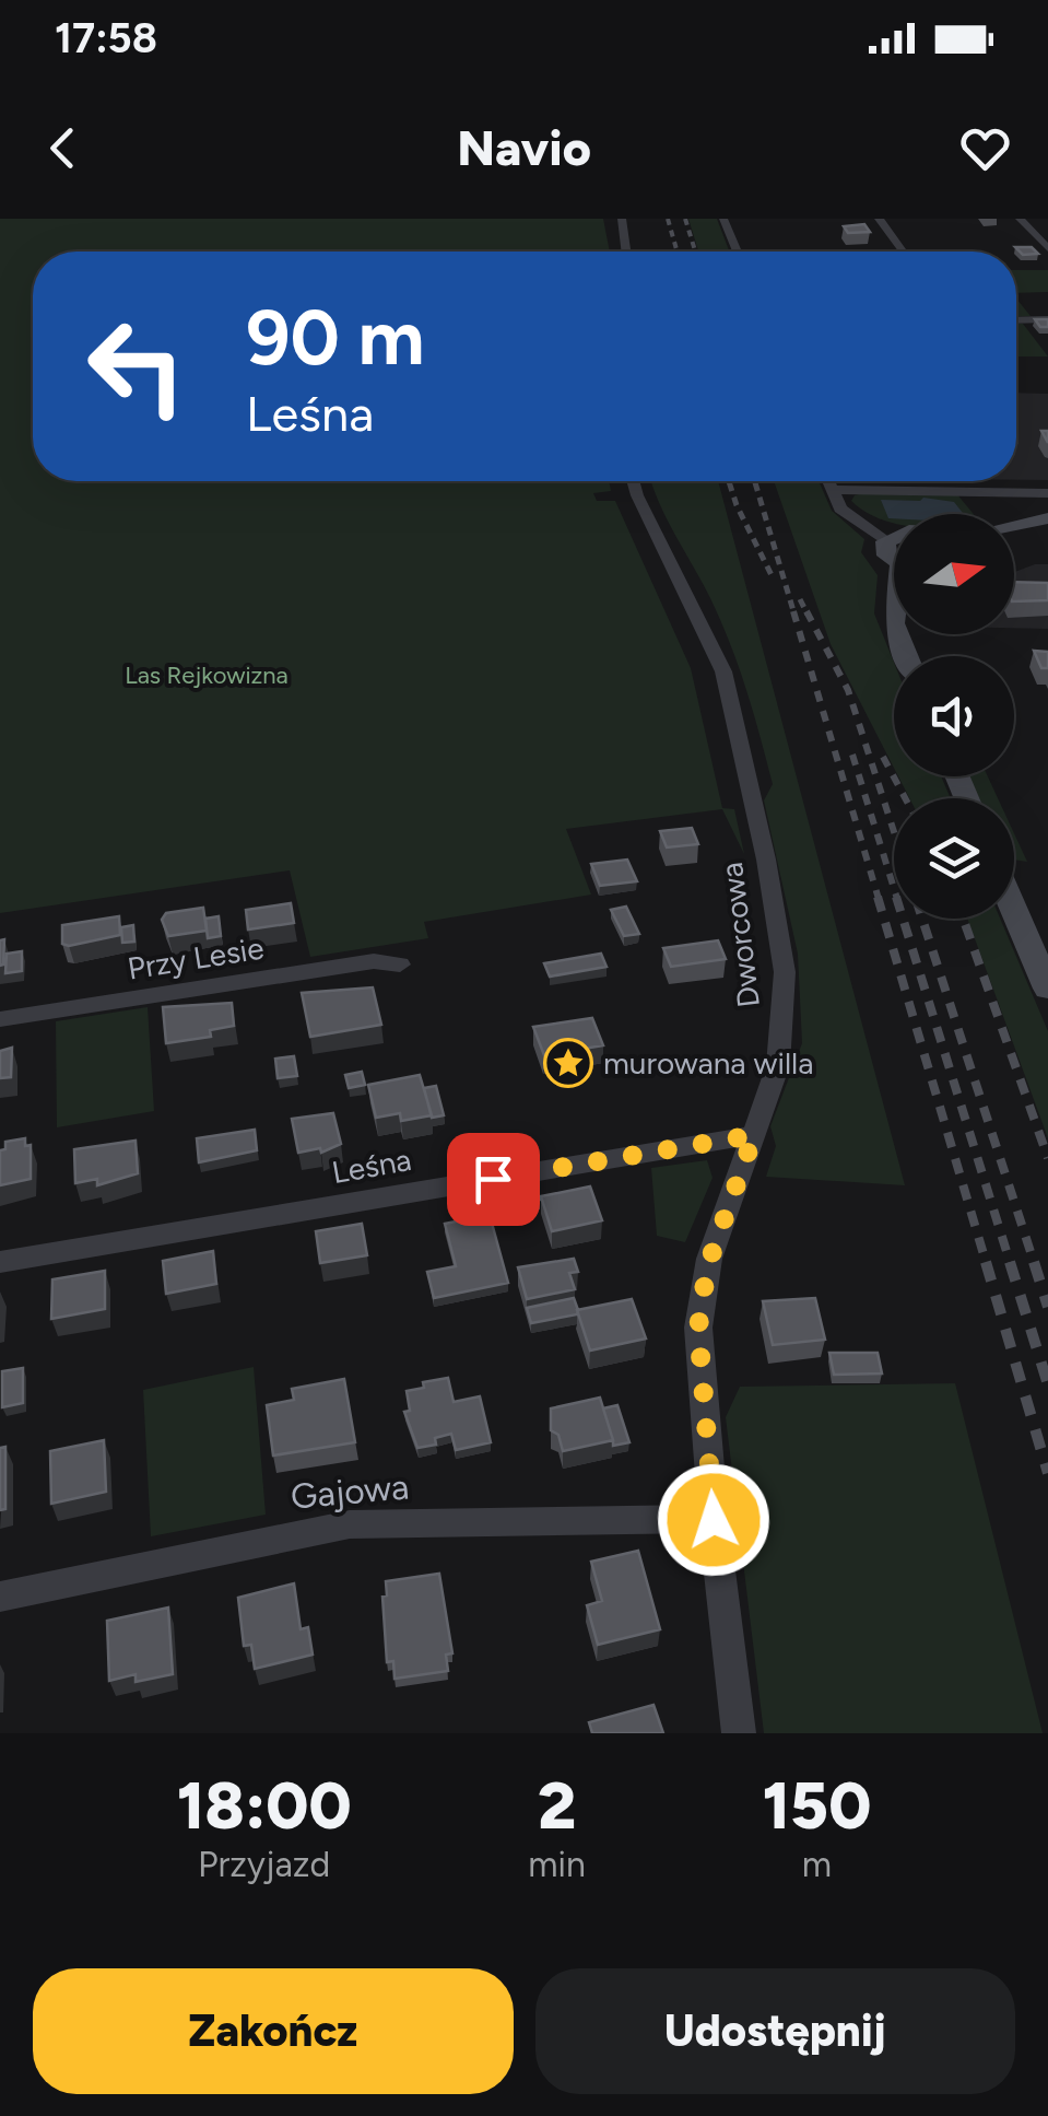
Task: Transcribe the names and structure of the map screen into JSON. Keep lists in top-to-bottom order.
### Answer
{
  "streets": {
    "street": [
      "Dworcowa",
      "Przy Lesie",
      "Leśna",
      "Gajowa"
    ]
  },
  "crossings": [
    ["Dworcowa", "Leśna"],
    ["Dworcowa", "Gajowa"]
  ],
  "parks": ["Las Rejkowizna"],
  "places": {
    "place": ["murowana willa"]
  },
  "north": "right",
  "page": {
    "status": "17:58",
    "header": "Navio",
    "turn": ["90 m", "Leśna"],
    "eta": [
      "18:00",
      "Przyjazd",
      "2",
      "min",
      "150",
      "m"
    ],
    "buttons": ["Zakończ", "Udostępnij"]
  }
}
